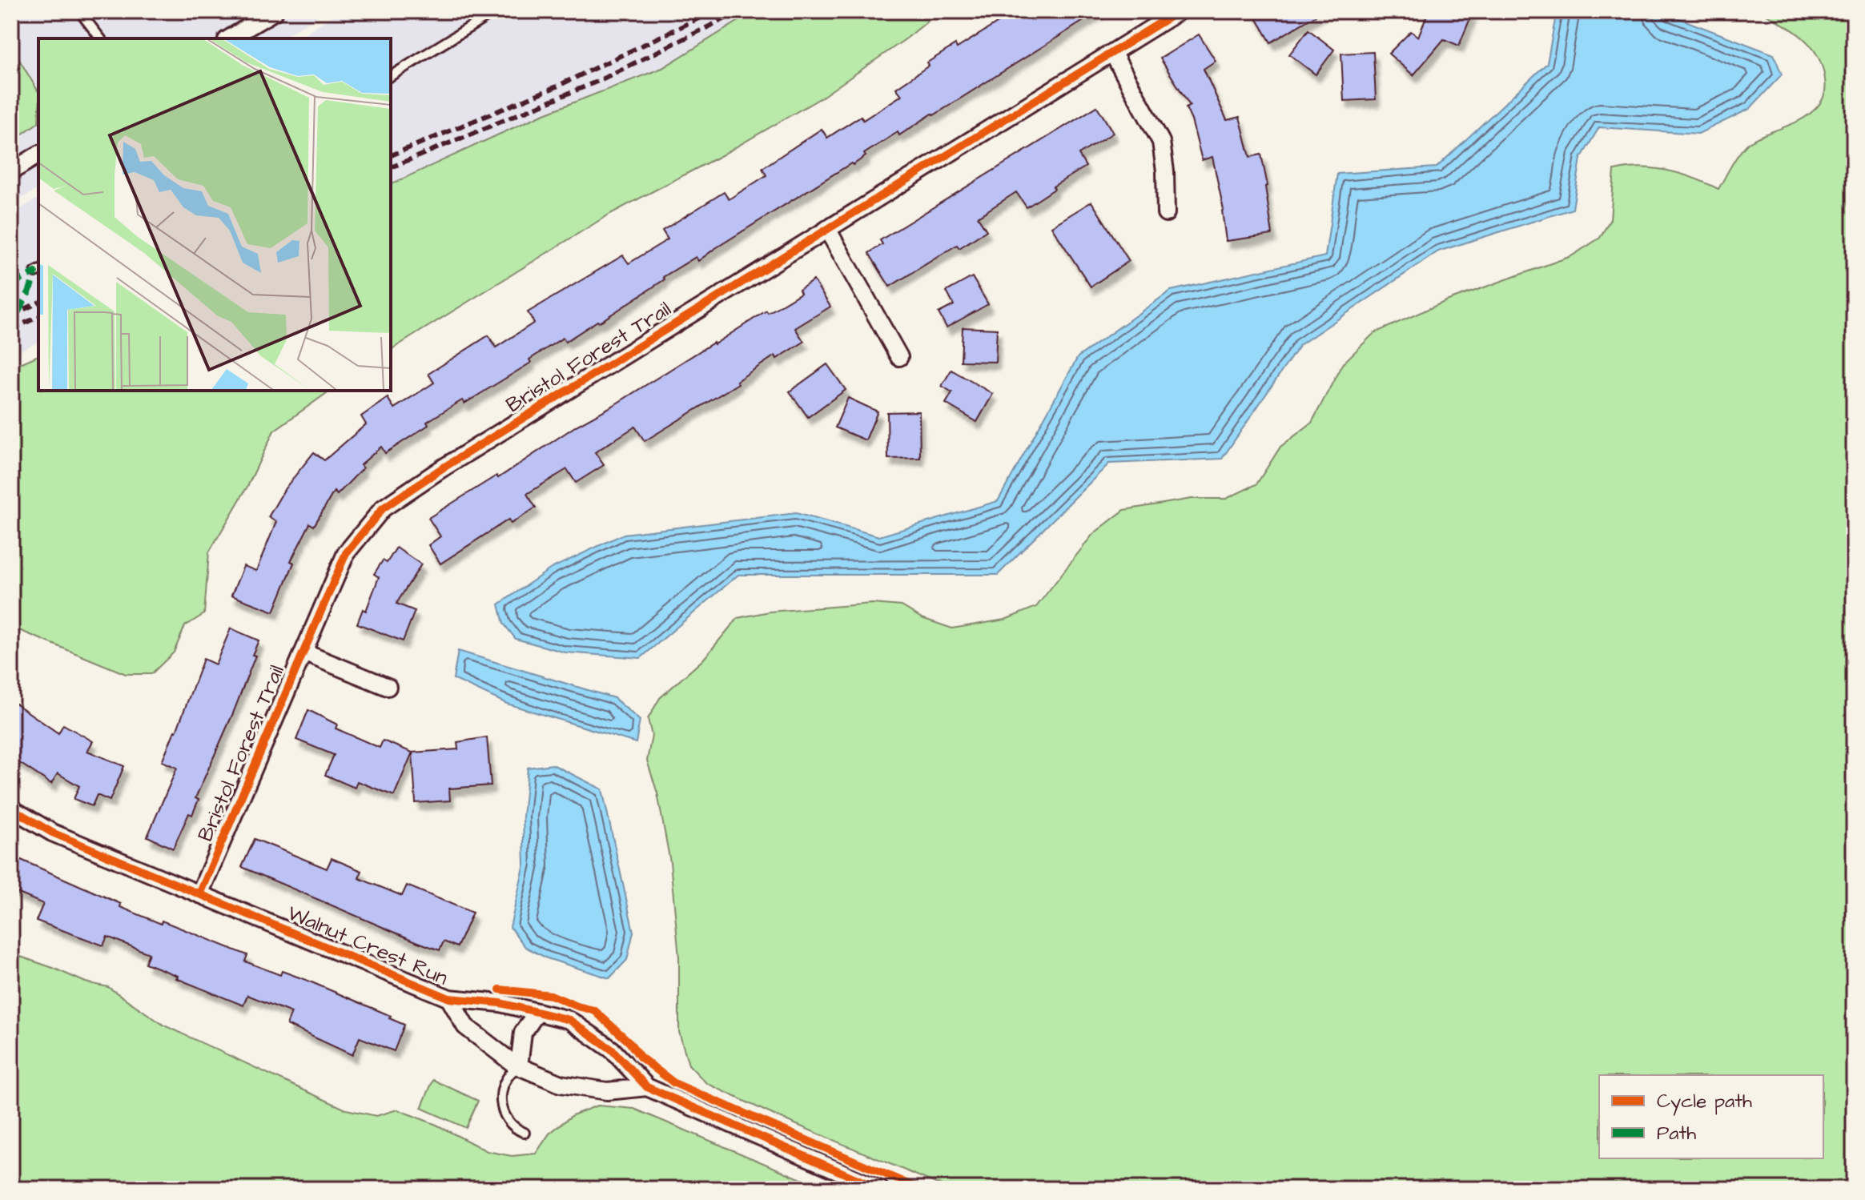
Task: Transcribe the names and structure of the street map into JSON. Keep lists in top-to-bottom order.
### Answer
{
  "streets": {
    "street": ["Bristol Forest Trail", "Walnut Crest Run"]
  },
  "crossings": [
    ["Bristol Forest Trail", "Walnut Crest Run"]
  ],
  "legend": ["Cycle path", "Path"]
}
